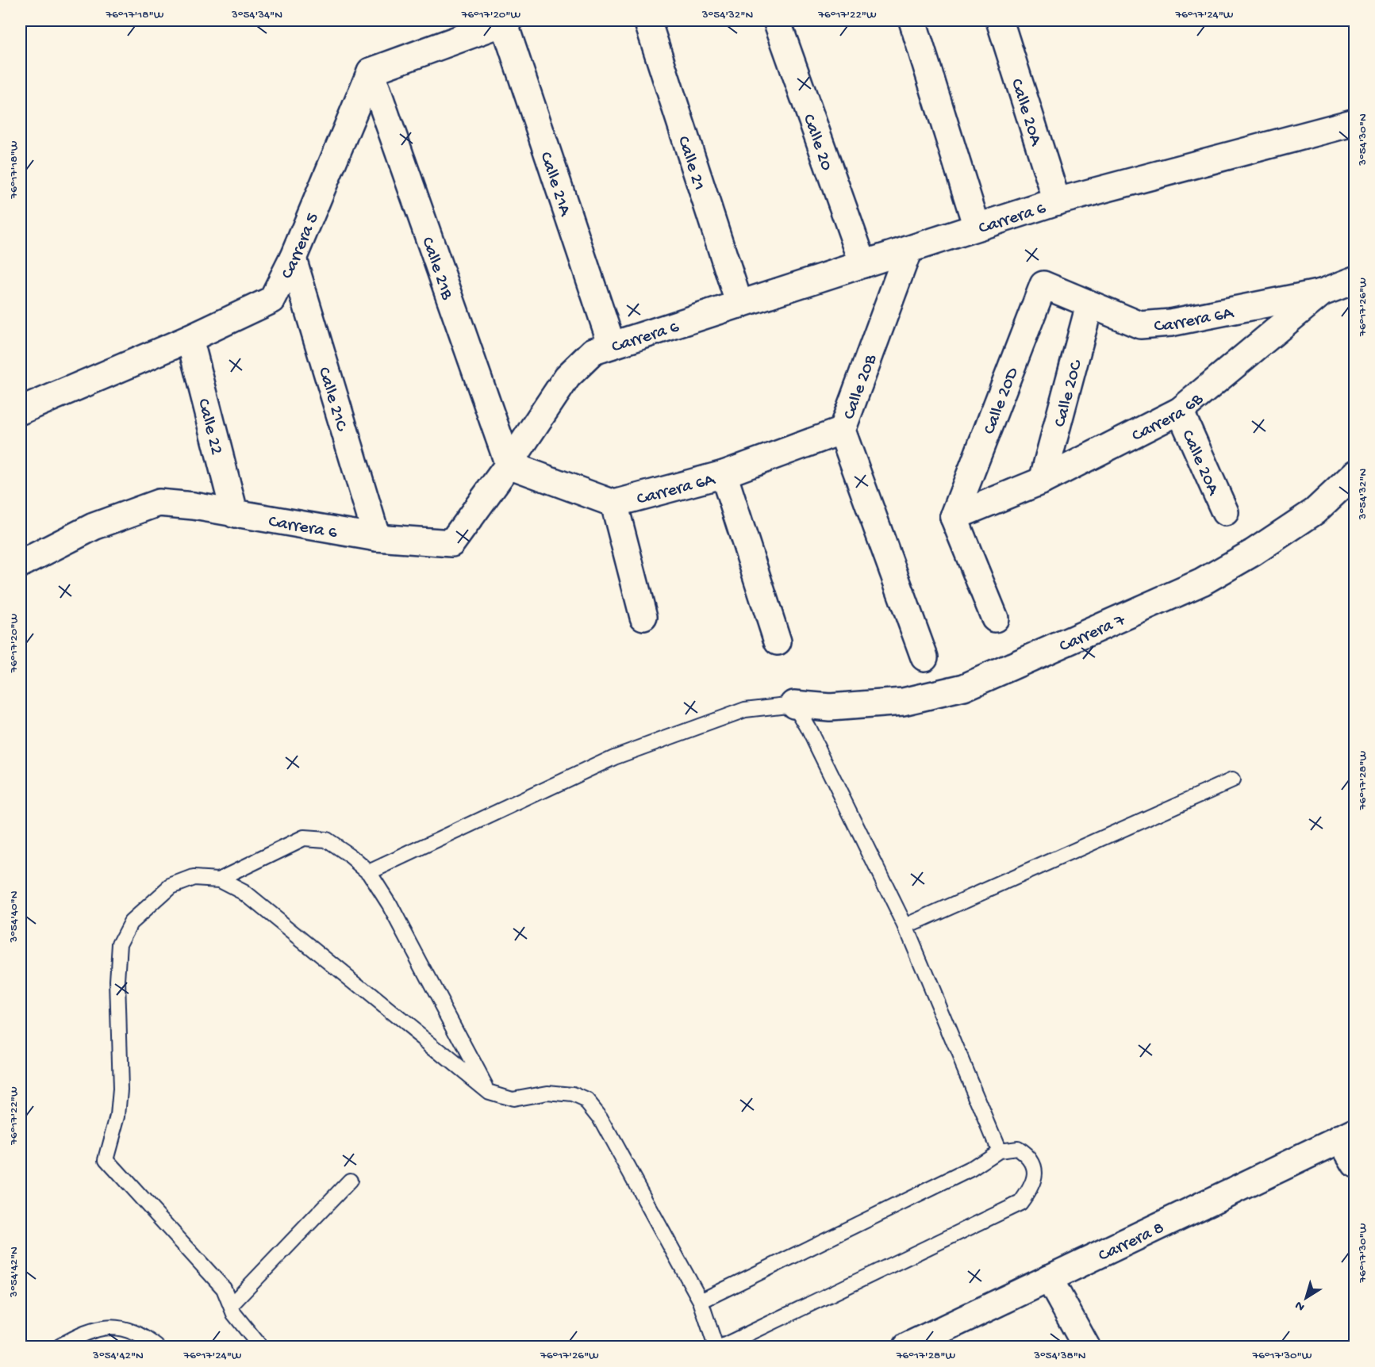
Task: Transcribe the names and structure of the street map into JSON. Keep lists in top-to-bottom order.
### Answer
{
  "streets": {
    "street": [
      "Calle 20A",
      "Calle 20",
      "Calle 21",
      "Calle 21A",
      "Carrera 6",
      "Carrera 5",
      "Calle 21B",
      "Carrera 6A",
      "Calle 20B",
      "Calle 20C",
      "Calle 21C",
      "Calle 20D",
      "Carrera 6B",
      "Calle 22",
      "Carrera 7",
      "Carrera 8"
    ]
  },
  "crossings": [
    ["Calle 20A", "Carrera 6"],
    ["Calle 20A", "Carrera 6B"],
    ["Calle 20", "Carrera 6"],
    ["Calle 21", "Carrera 6"],
    ["Calle 21A", "Carrera 6"],
    ["Carrera 6", "Calle 21B"],
    ["Carrera 6", "Carrera 6A"],
    ["Carrera 6", "Calle 20B"],
    ["Carrera 6", "Calle 21C"],
    ["Carrera 6", "Calle 22"],
    ["Carrera 5", "Calle 21B"],
    ["Carrera 5", "Calle 21C"],
    ["Carrera 5", "Calle 22"],
    ["Calle 21B", "Carrera 6A"],
    ["Carrera 6A", "Calle 20B"],
    ["Carrera 6A", "Calle 20C"],
    ["Carrera 6A", "Calle 20D"],
    ["Carrera 6A", "Carrera 6B"],
    ["Calle 20C", "Carrera 6B"],
    ["Calle 20D", "Carrera 6B"]
  ],
  "north": "bottom left",
  "coordinates": [
    "76°17'18\"W",
    "3°54'34\"N",
    "76°17'20\"W",
    "3°54'32\"N",
    "76°17'22\"W",
    "76°17'24\"W",
    "3°54'30\"N",
    "76°17'26\"W",
    "76°17'28\"W",
    "3°54'40\"N",
    "76°17'30\"W",
    "3°54'42\"N",
    "3°54'38\"N"
  ]
}
